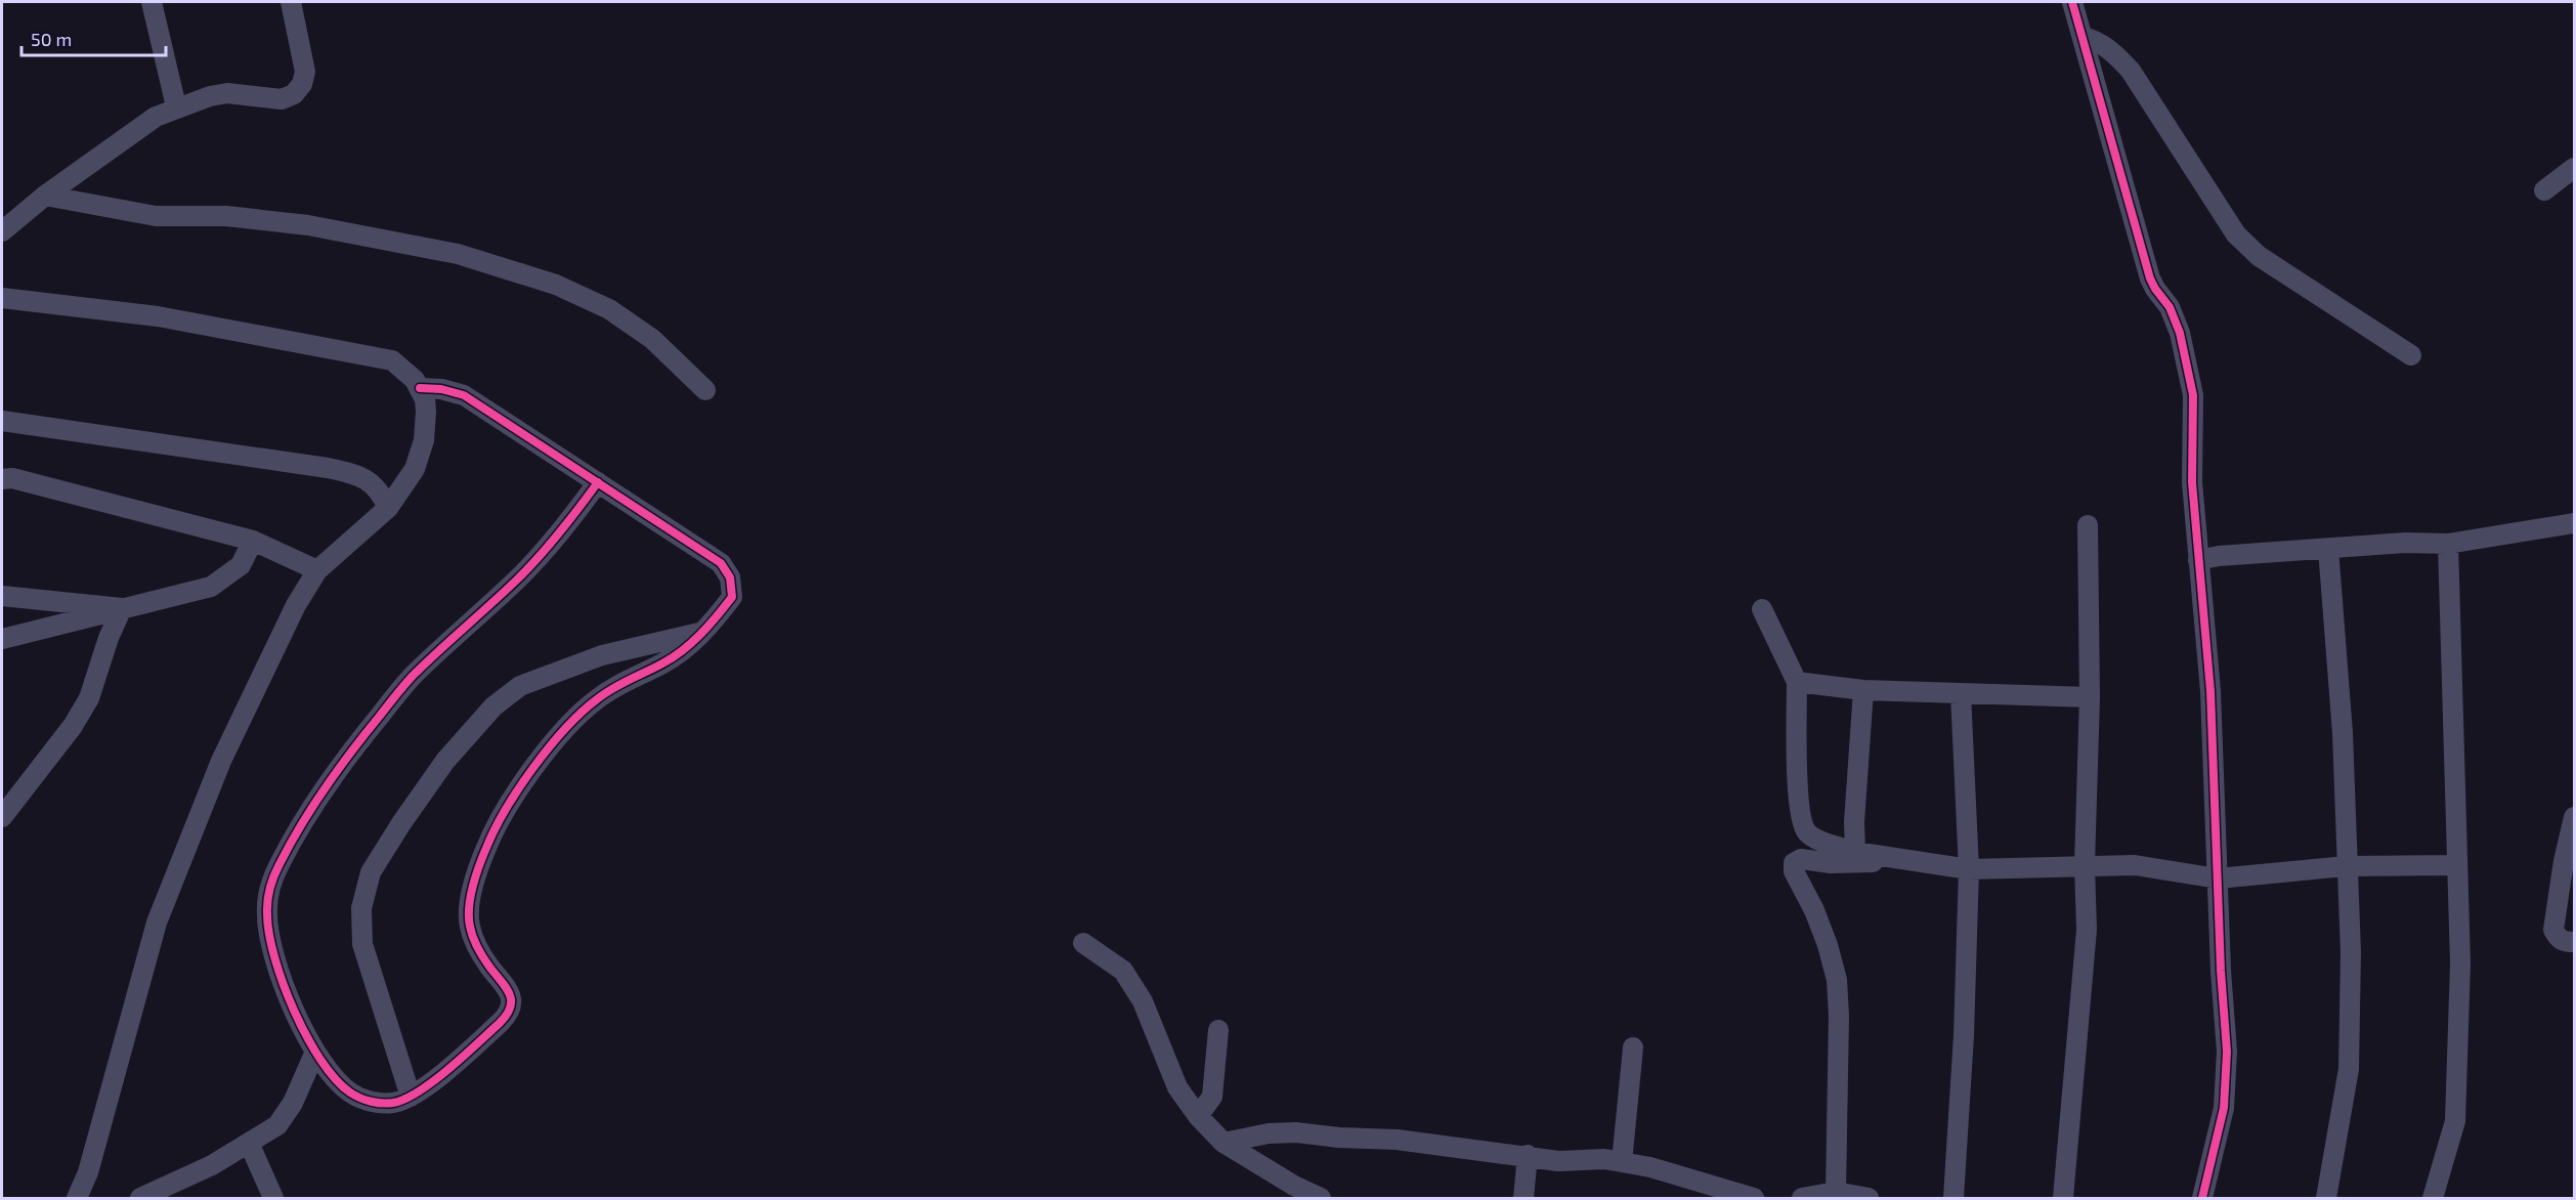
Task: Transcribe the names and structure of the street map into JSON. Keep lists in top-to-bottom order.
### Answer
{
  "scale_bar": "50 m"
}
